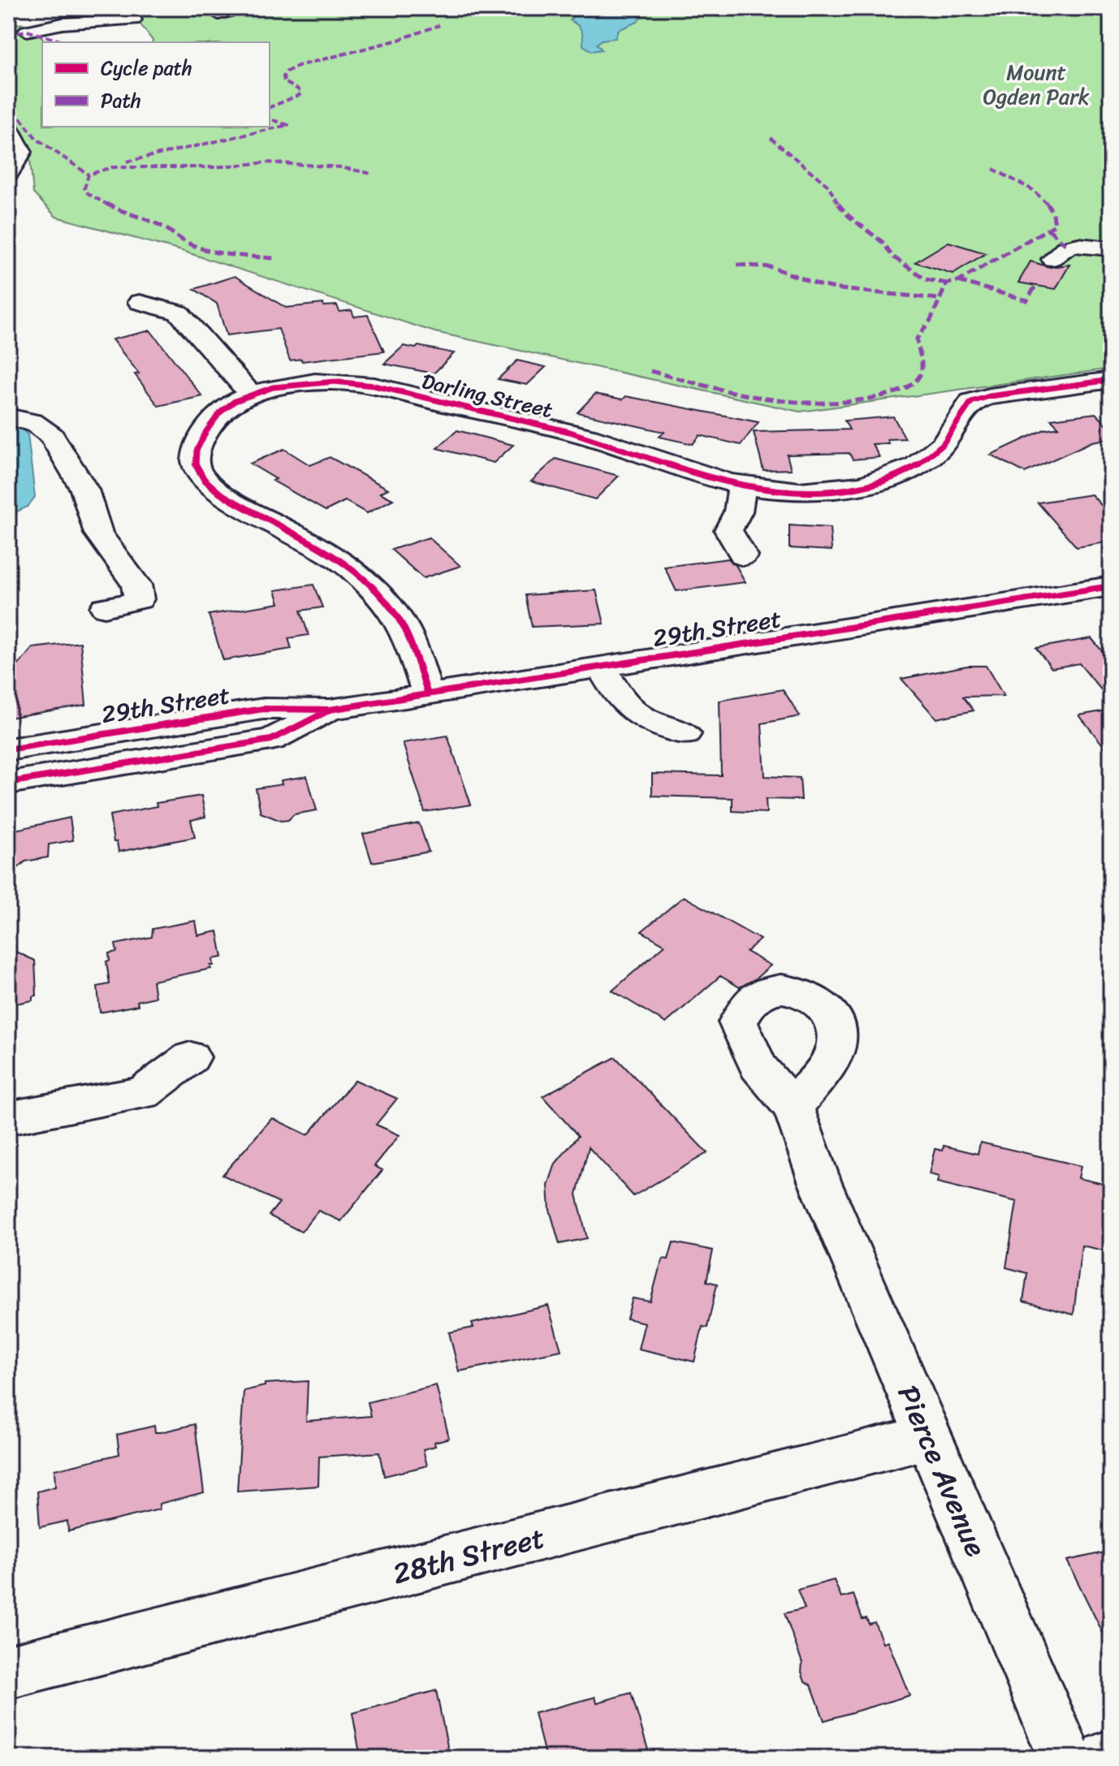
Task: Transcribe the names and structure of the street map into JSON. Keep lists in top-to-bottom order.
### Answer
{
  "streets": {
    "street": [
      "Darling Street",
      "29th Street",
      "Pierce Avenue",
      "28th Street"
    ]
  },
  "crossings": [
    ["Darling Street", "29th Street"],
    ["Pierce Avenue", "28th Street"]
  ],
  "parks": ["Mount Ogden Park"],
  "legend": ["Cycle path", "Path"]
}
